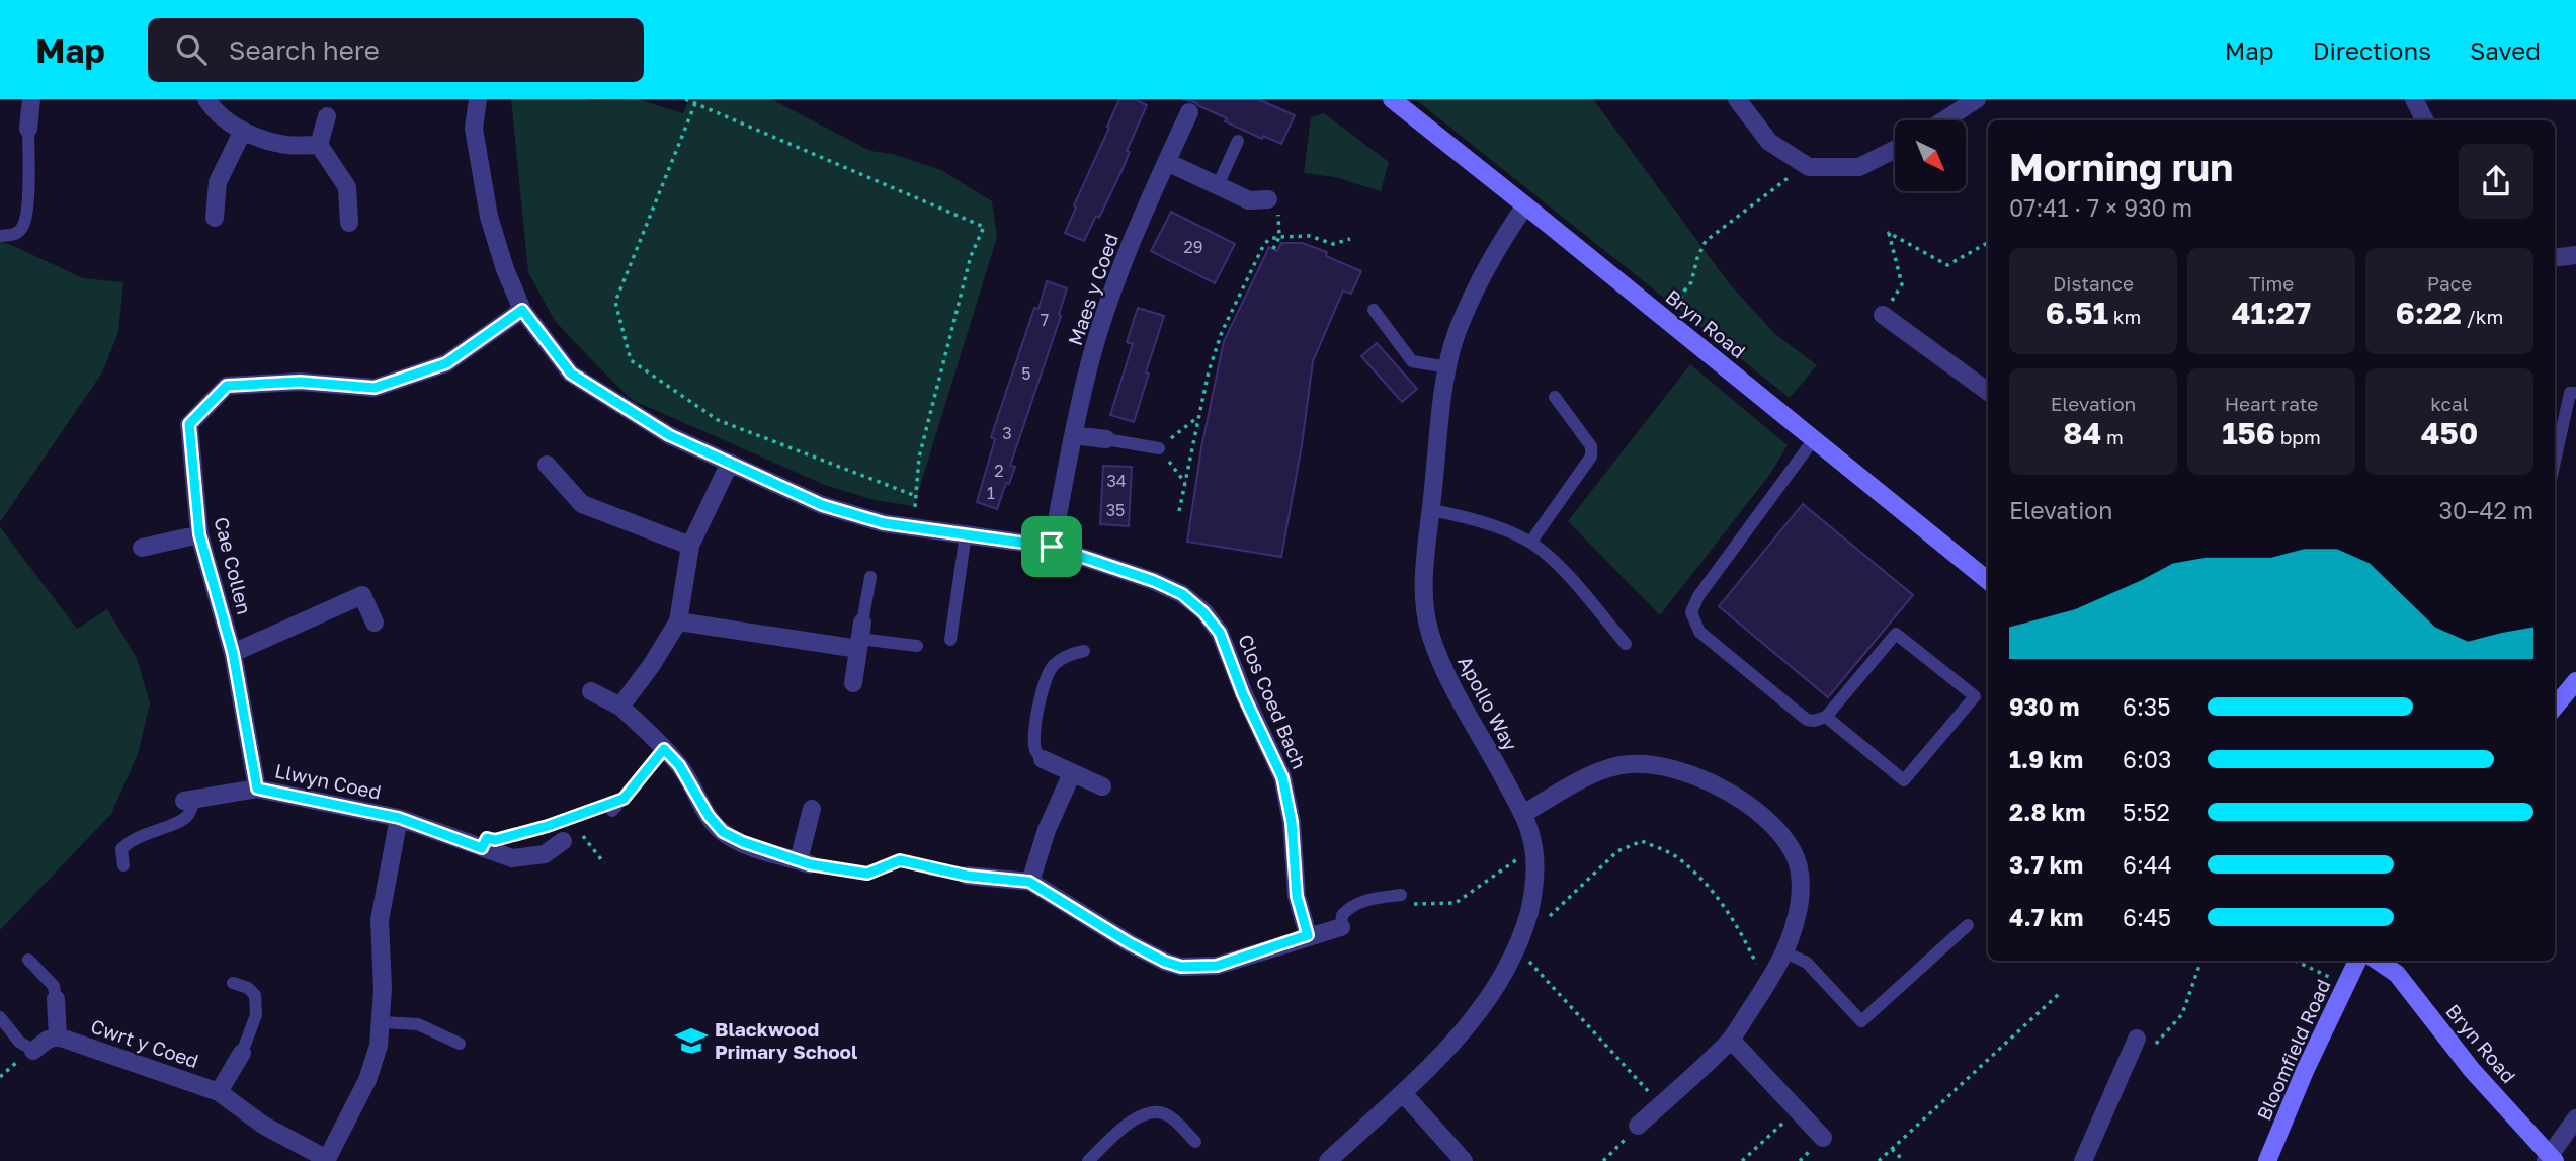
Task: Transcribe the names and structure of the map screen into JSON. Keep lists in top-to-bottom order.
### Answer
{
  "streets": {
    "street": [
      "Maes y Coed",
      "Bryn Road",
      "Cae Collen",
      "Clos Coed Bach",
      "Apollo Way",
      "Llwyn Coed",
      "Cwrt y Coed",
      "Bloomfield Road"
    ]
  },
  "crossings": [
    ["Maes y Coed", "Clos Coed Bach"],
    ["Bryn Road", "Apollo Way"],
    ["Cae Collen", "Clos Coed Bach"],
    ["Cae Collen", "Llwyn Coed"],
    ["Llwyn Coed", "Cwrt y Coed"]
  ],
  "places": {
    "school or university": ["Blackwood Primary School"]
  },
  "house_numbers": [
    "29",
    "7",
    "5",
    "3",
    "2",
    "34",
    "1",
    "35"
  ],
  "north": "bottom right",
  "page": {
    "header": "Map",
    "search": "Search here",
    "nav": ["Map", "Directions", "Saved"],
    "heading": ["Morning run", "07:41 · 7 × 930 m"],
    "stats": [
      ["Distance", "6.51 km"],
      ["Time", "41:27"],
      ["Pace", "6:22 /km"],
      ["Elevation", "84 m"],
      ["Heart rate", "156 bpm"],
      ["kcal", "450"]
    ],
    "chart": ["Elevation", "30–42 m"],
    "list": [
      {
        "name": "930 m",
        "note": "6:35"
      },
      {
        "name": "1.9 km",
        "note": "6:03"
      },
      {
        "name": "2.8 km",
        "note": "5:52"
      },
      {
        "name": "3.7 km",
        "note": "6:44"
      },
      {
        "name": "4.7 km",
        "note": "6:45"
      }
    ]
  }
}
